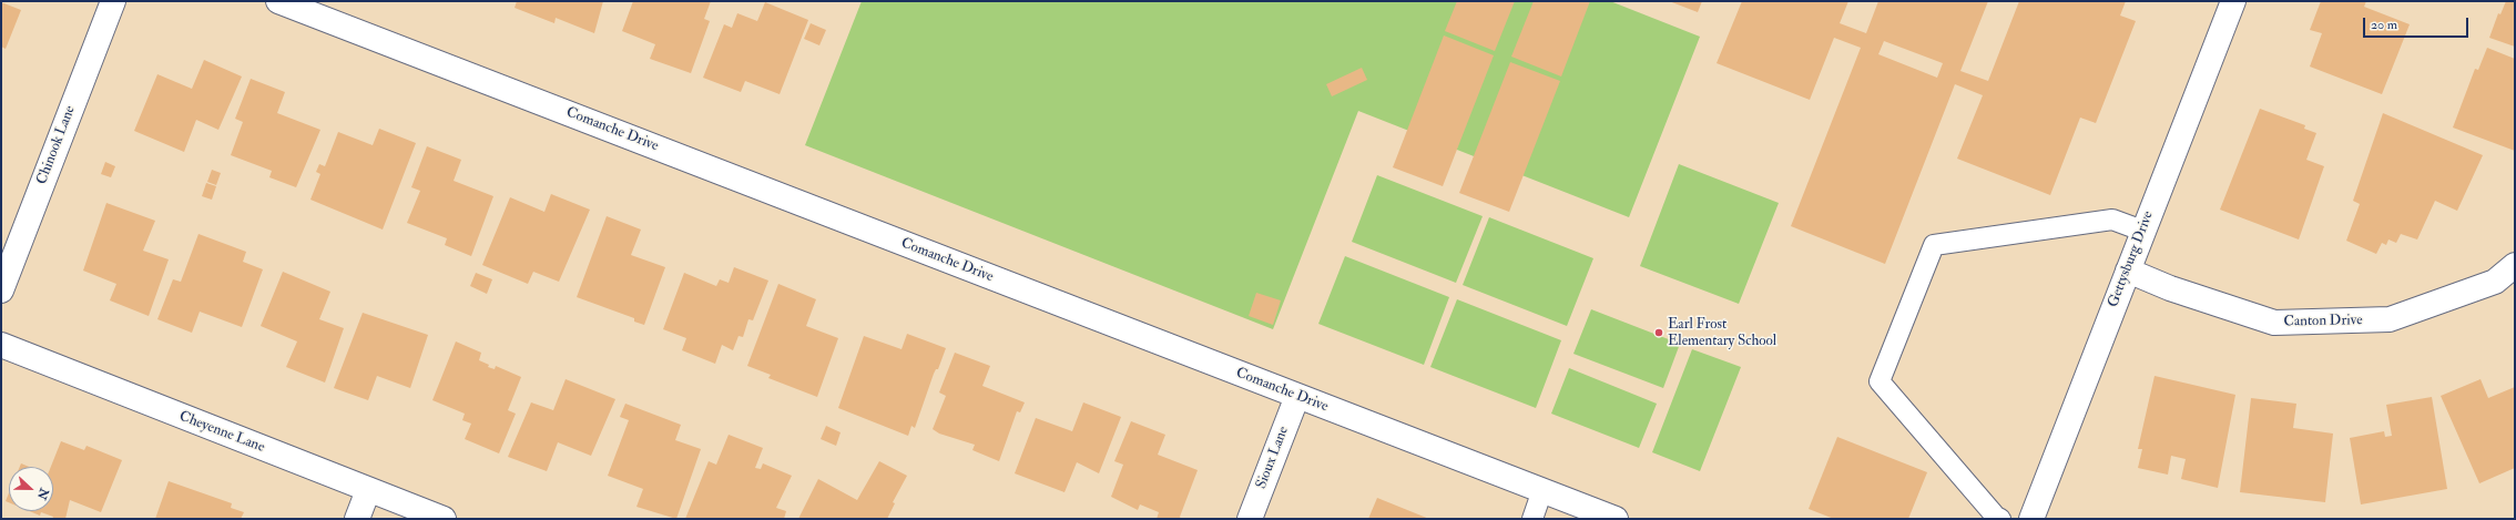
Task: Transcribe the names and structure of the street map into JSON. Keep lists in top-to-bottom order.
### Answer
{
  "streets": {
    "street": [
      "Comanche Drive",
      "Chinook Lane",
      "Gettysburg Drive",
      "Canton Drive",
      "Cheyenne Lane",
      "Sioux Lane"
    ]
  },
  "crossings": [
    ["Comanche Drive", "Sioux Lane"],
    ["Gettysburg Drive", "Canton Drive"]
  ],
  "places": ["Earl Frost Elementary School"],
  "scale_bar": "20 m",
  "north": "right"
}
